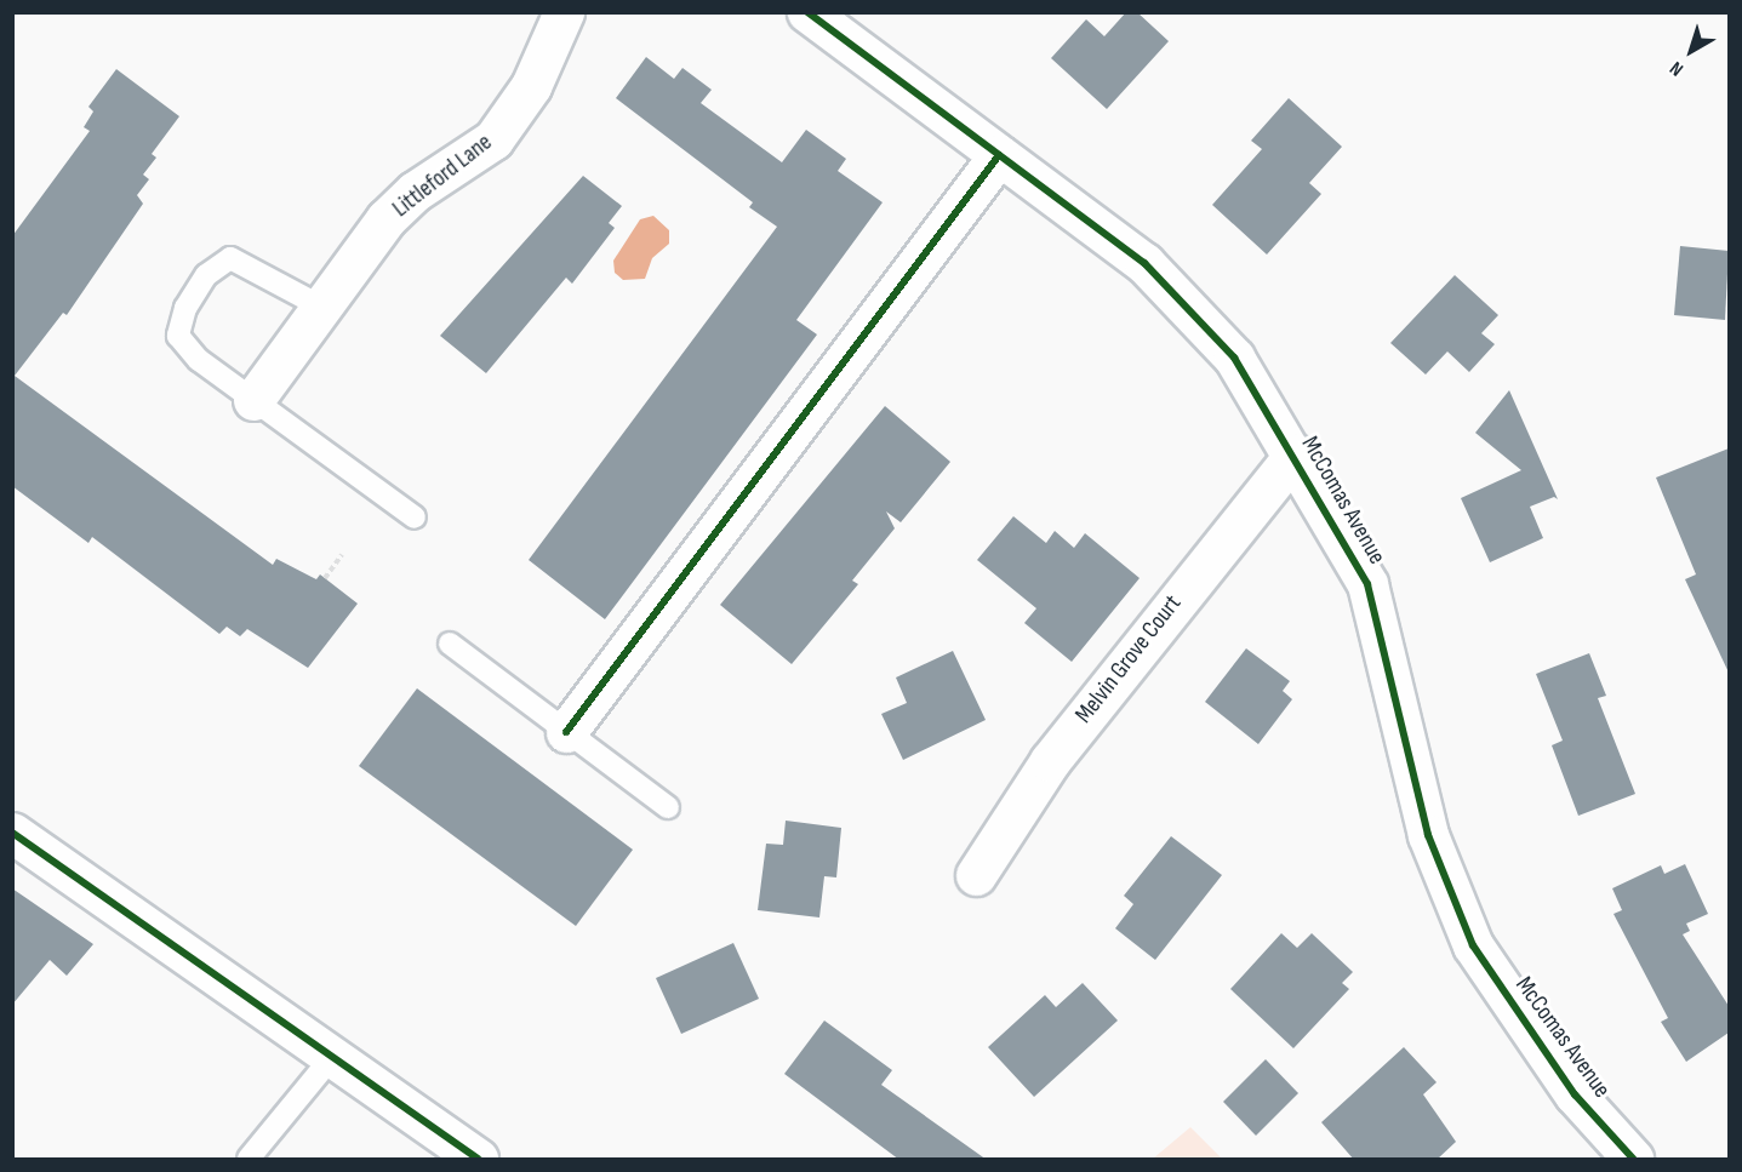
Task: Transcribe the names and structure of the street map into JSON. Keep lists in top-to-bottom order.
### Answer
{
  "streets": {
    "street": ["Littleford Lane", "McComas Avenue", "Melvin Grove Court"]
  },
  "crossings": [
    ["McComas Avenue", "Melvin Grove Court"]
  ],
  "north": "bottom left"
}
